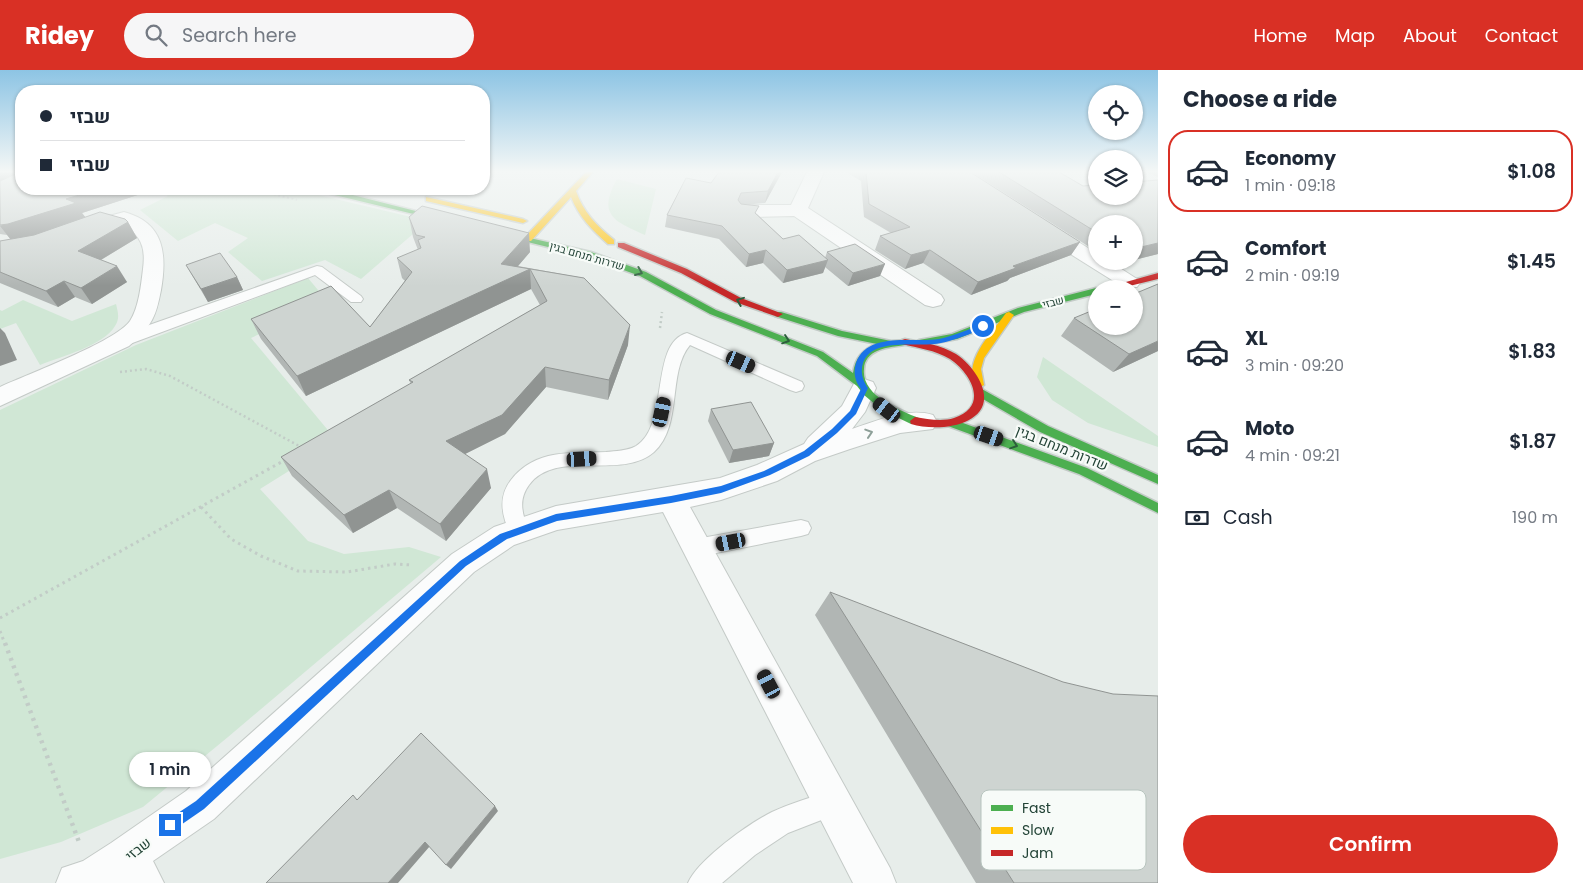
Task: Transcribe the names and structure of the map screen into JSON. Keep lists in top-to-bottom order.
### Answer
{
  "streets": {
    "street": ["שדרות מנחם בגין", "שבזי"]
  },
  "crossings": [
    ["שדרות מנחם בגין", "שבזי"]
  ],
  "legend": ["Fast", "Slow", "Jam"],
  "page": {
    "header": "Ridey",
    "search": "Search here",
    "nav": [
      "Home",
      "Map",
      "About",
      "Contact"
    ],
    "heading": "Choose a ride",
    "map_buttons": ["+", "−"],
    "banner": ["שבזי", "שבזי"],
    "list": [
      {
        "name": "Economy",
        "note": "1 min · 09:18",
        "value": "$1.08"
      },
      {
        "name": "Comfort",
        "note": "2 min · 09:19",
        "value": "$1.45"
      },
      {
        "name": "XL",
        "note": "3 min · 09:20",
        "value": "$1.83"
      },
      {
        "name": "Moto",
        "note": "4 min · 09:21",
        "value": "$1.87"
      }
    ],
    "pay": ["Cash", "190 m"],
    "bubble": "1 min",
    "buttons": "Confirm"
  }
}
